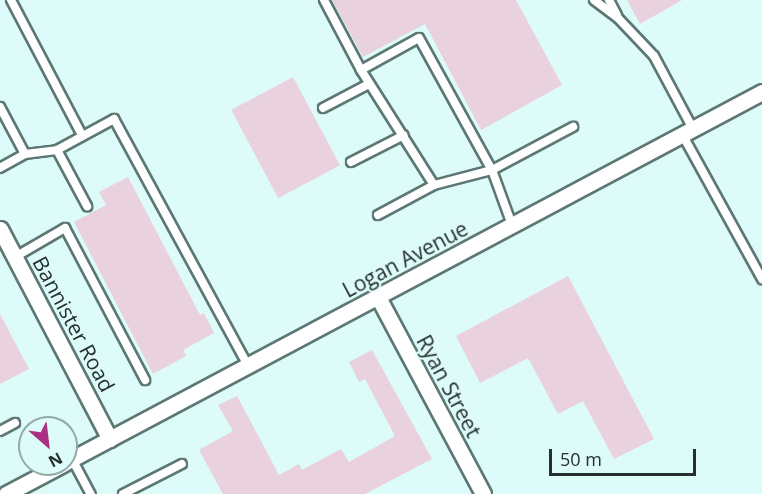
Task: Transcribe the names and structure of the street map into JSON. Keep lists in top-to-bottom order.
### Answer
{
  "streets": {
    "street": ["Logan Avenue", "Bannister Road", "Ryan Street"]
  },
  "crossings": [
    ["Logan Avenue", "Bannister Road"],
    ["Logan Avenue", "Ryan Street"]
  ],
  "scale_bar": "50 m",
  "north": "bottom right"
}
